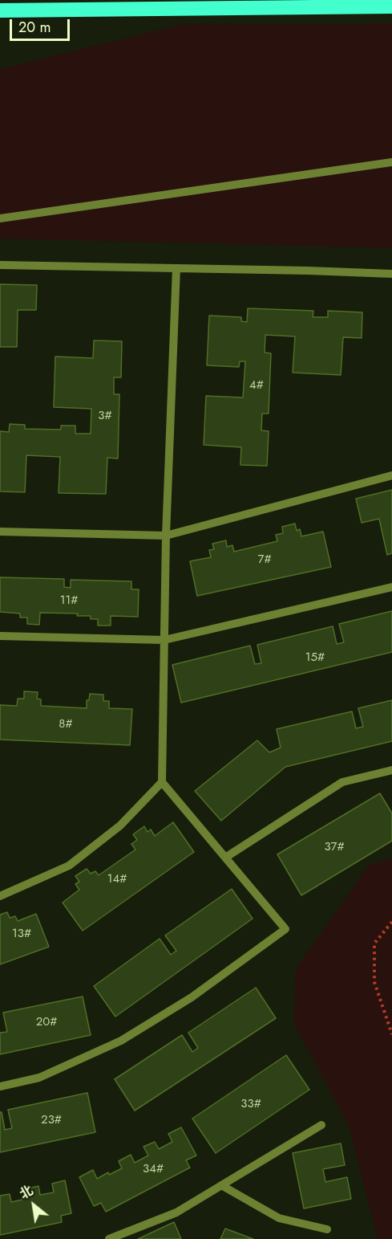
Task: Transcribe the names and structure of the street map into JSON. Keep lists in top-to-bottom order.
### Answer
{
  "house_numbers": [
    "4#",
    "3#",
    "7#",
    "11#",
    "15#",
    "8#",
    "37#",
    "14#",
    "13#",
    "20#",
    "33#",
    "23#",
    "34#"
  ],
  "scale_bar": "20 m",
  "north": "top left"
}
